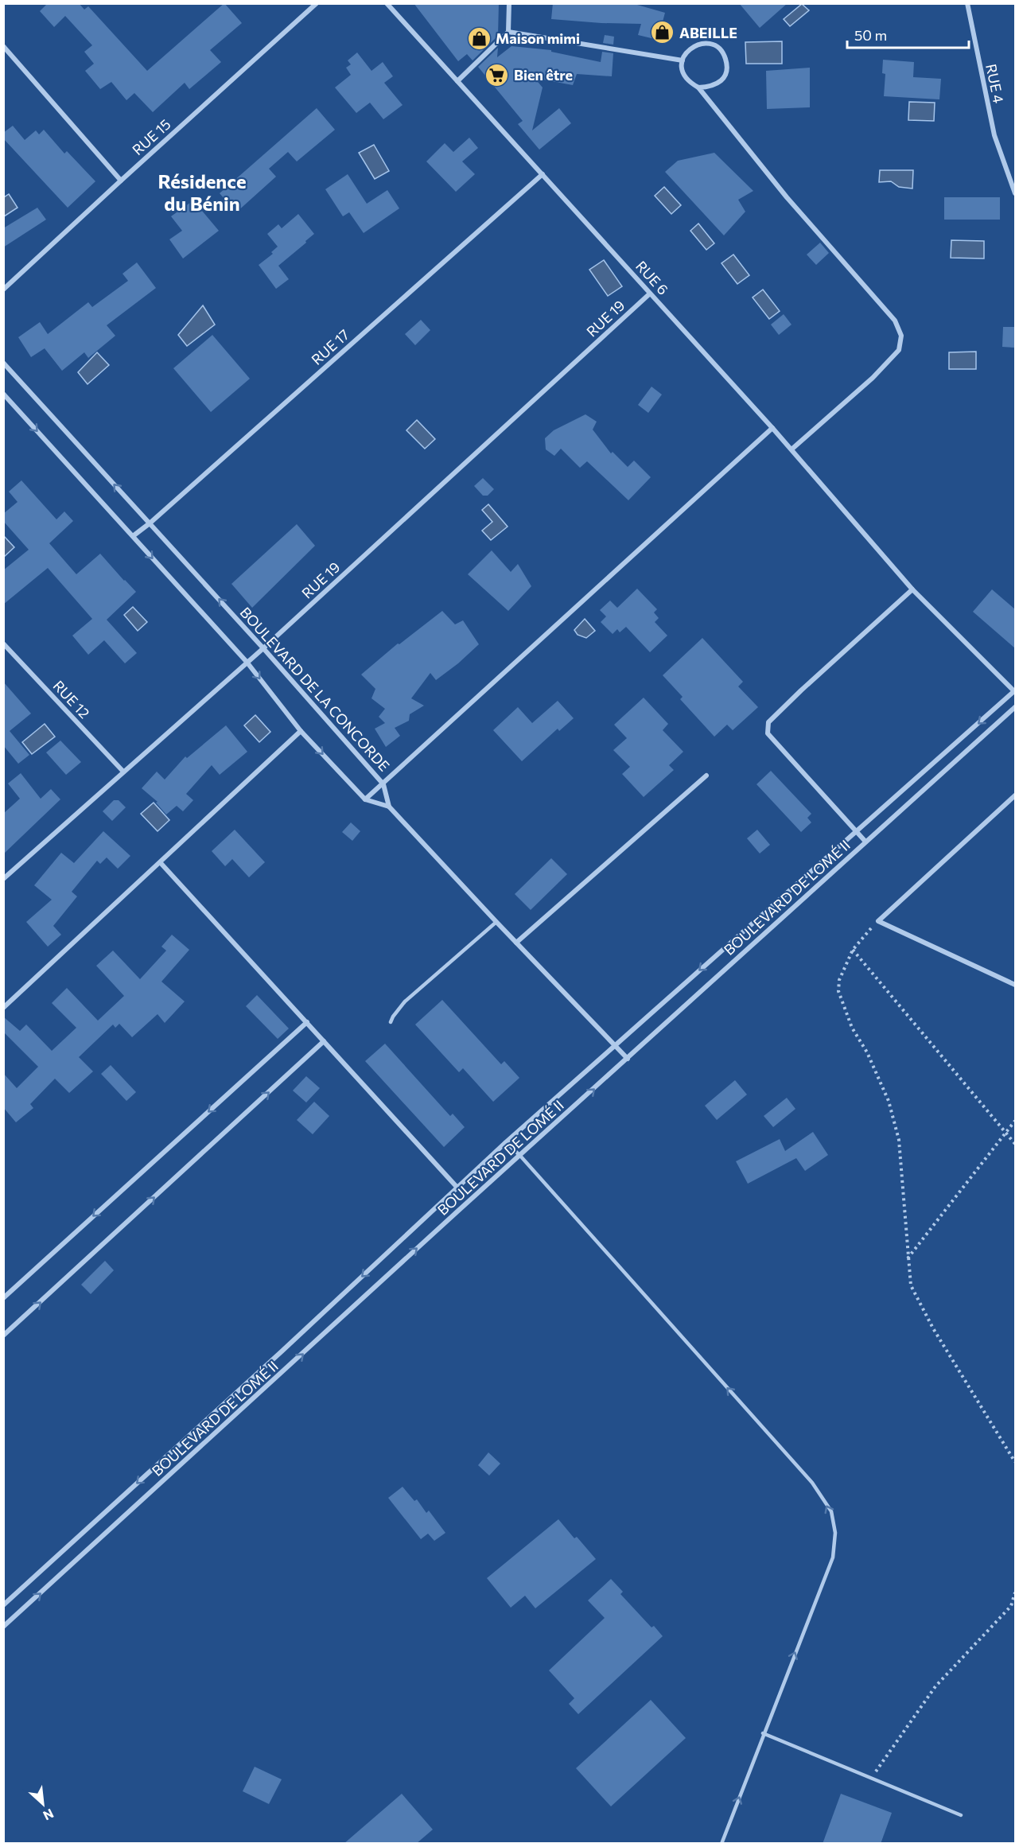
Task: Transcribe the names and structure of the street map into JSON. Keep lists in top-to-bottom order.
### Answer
{
  "streets": {
    "street": [
      "RUE 4",
      "RUE 15",
      "RUE 6",
      "RUE 19",
      "RUE 17",
      "BOULEVARD DE LA CONCORDE",
      "RUE 12",
      "BOULEVARD DE LOMÉ II"
    ]
  },
  "crossings": [
    ["RUE 6", "RUE 19"],
    ["RUE 6", "RUE 17"],
    ["RUE 6", "BOULEVARD DE LOMÉ II"],
    ["RUE 19", "BOULEVARD DE LA CONCORDE"],
    ["RUE 19", "RUE 12"],
    ["RUE 17", "BOULEVARD DE LA CONCORDE"]
  ],
  "districts": ["Résidence du Bénin"],
  "places": {
    "shop": ["ABEILLE", "Maison mimi"],
    "supermarket": ["Bien être"]
  },
  "scale_bar": "50 m",
  "north": "bottom right"
}
